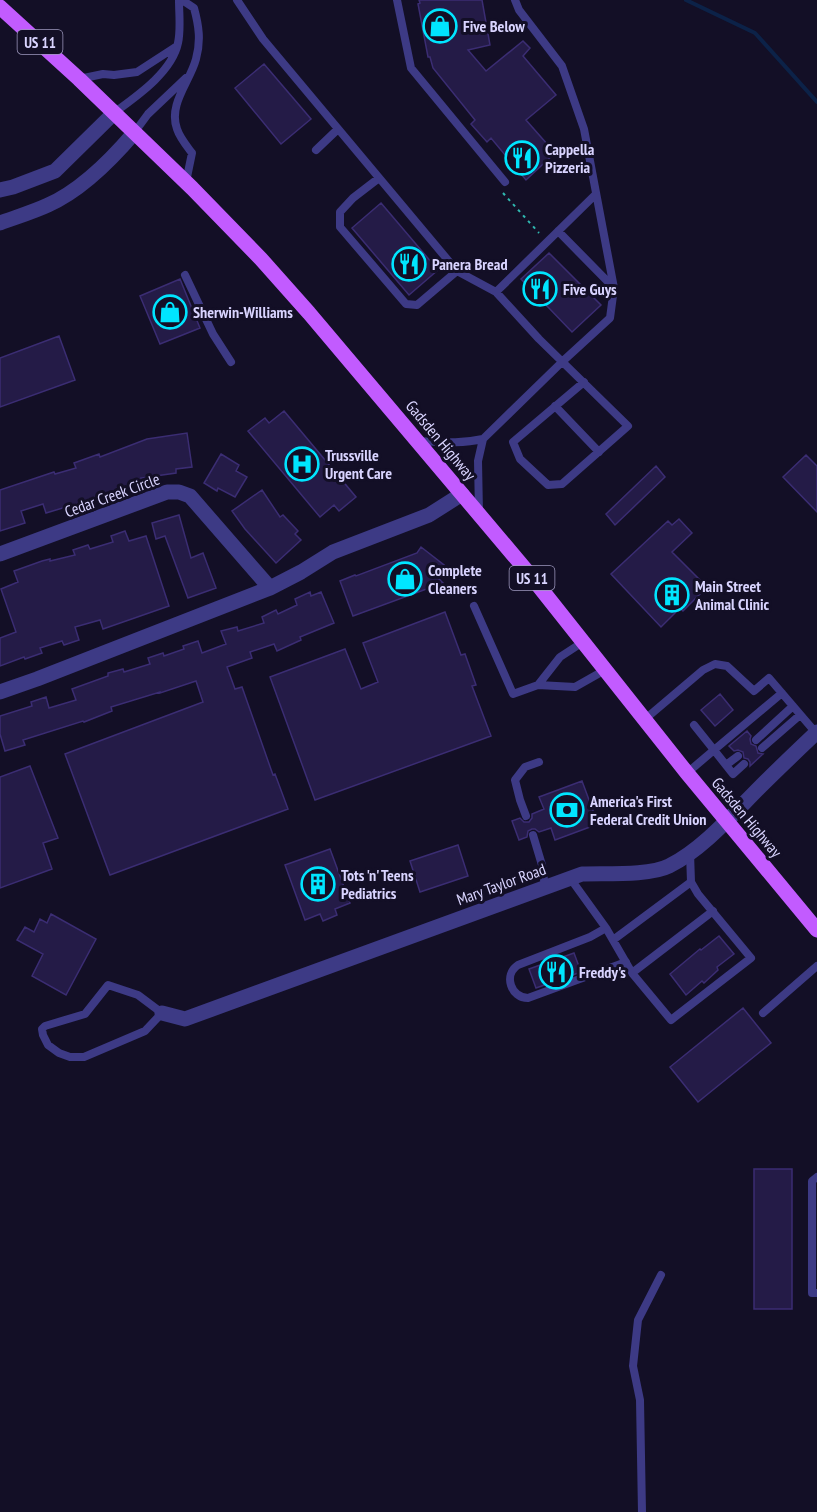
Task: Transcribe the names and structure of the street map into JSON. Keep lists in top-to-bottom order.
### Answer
{
  "streets": {
    "main road": ["US 11", "Gadsden Highway"],
    "street": ["Cedar Creek Circle", "Mary Taylor Road"]
  },
  "crossings": [
    ["Gadsden Highway", "Mary Taylor Road"]
  ],
  "places": {
    "shop": ["Five Below", "Sherwin-Williams", "Complete Cleaners"],
    "restaurant": [
      "Cappella Pizzeria",
      "Panera Bread",
      "Five Guys",
      "Freddy's"
    ],
    "hospital": ["Trussville Urgent Care"],
    "building": ["Main Street Animal Clinic", "Tots 'n' Teens Pediatrics"],
    "bank": ["America's First Federal Credit Union"]
  }
}
